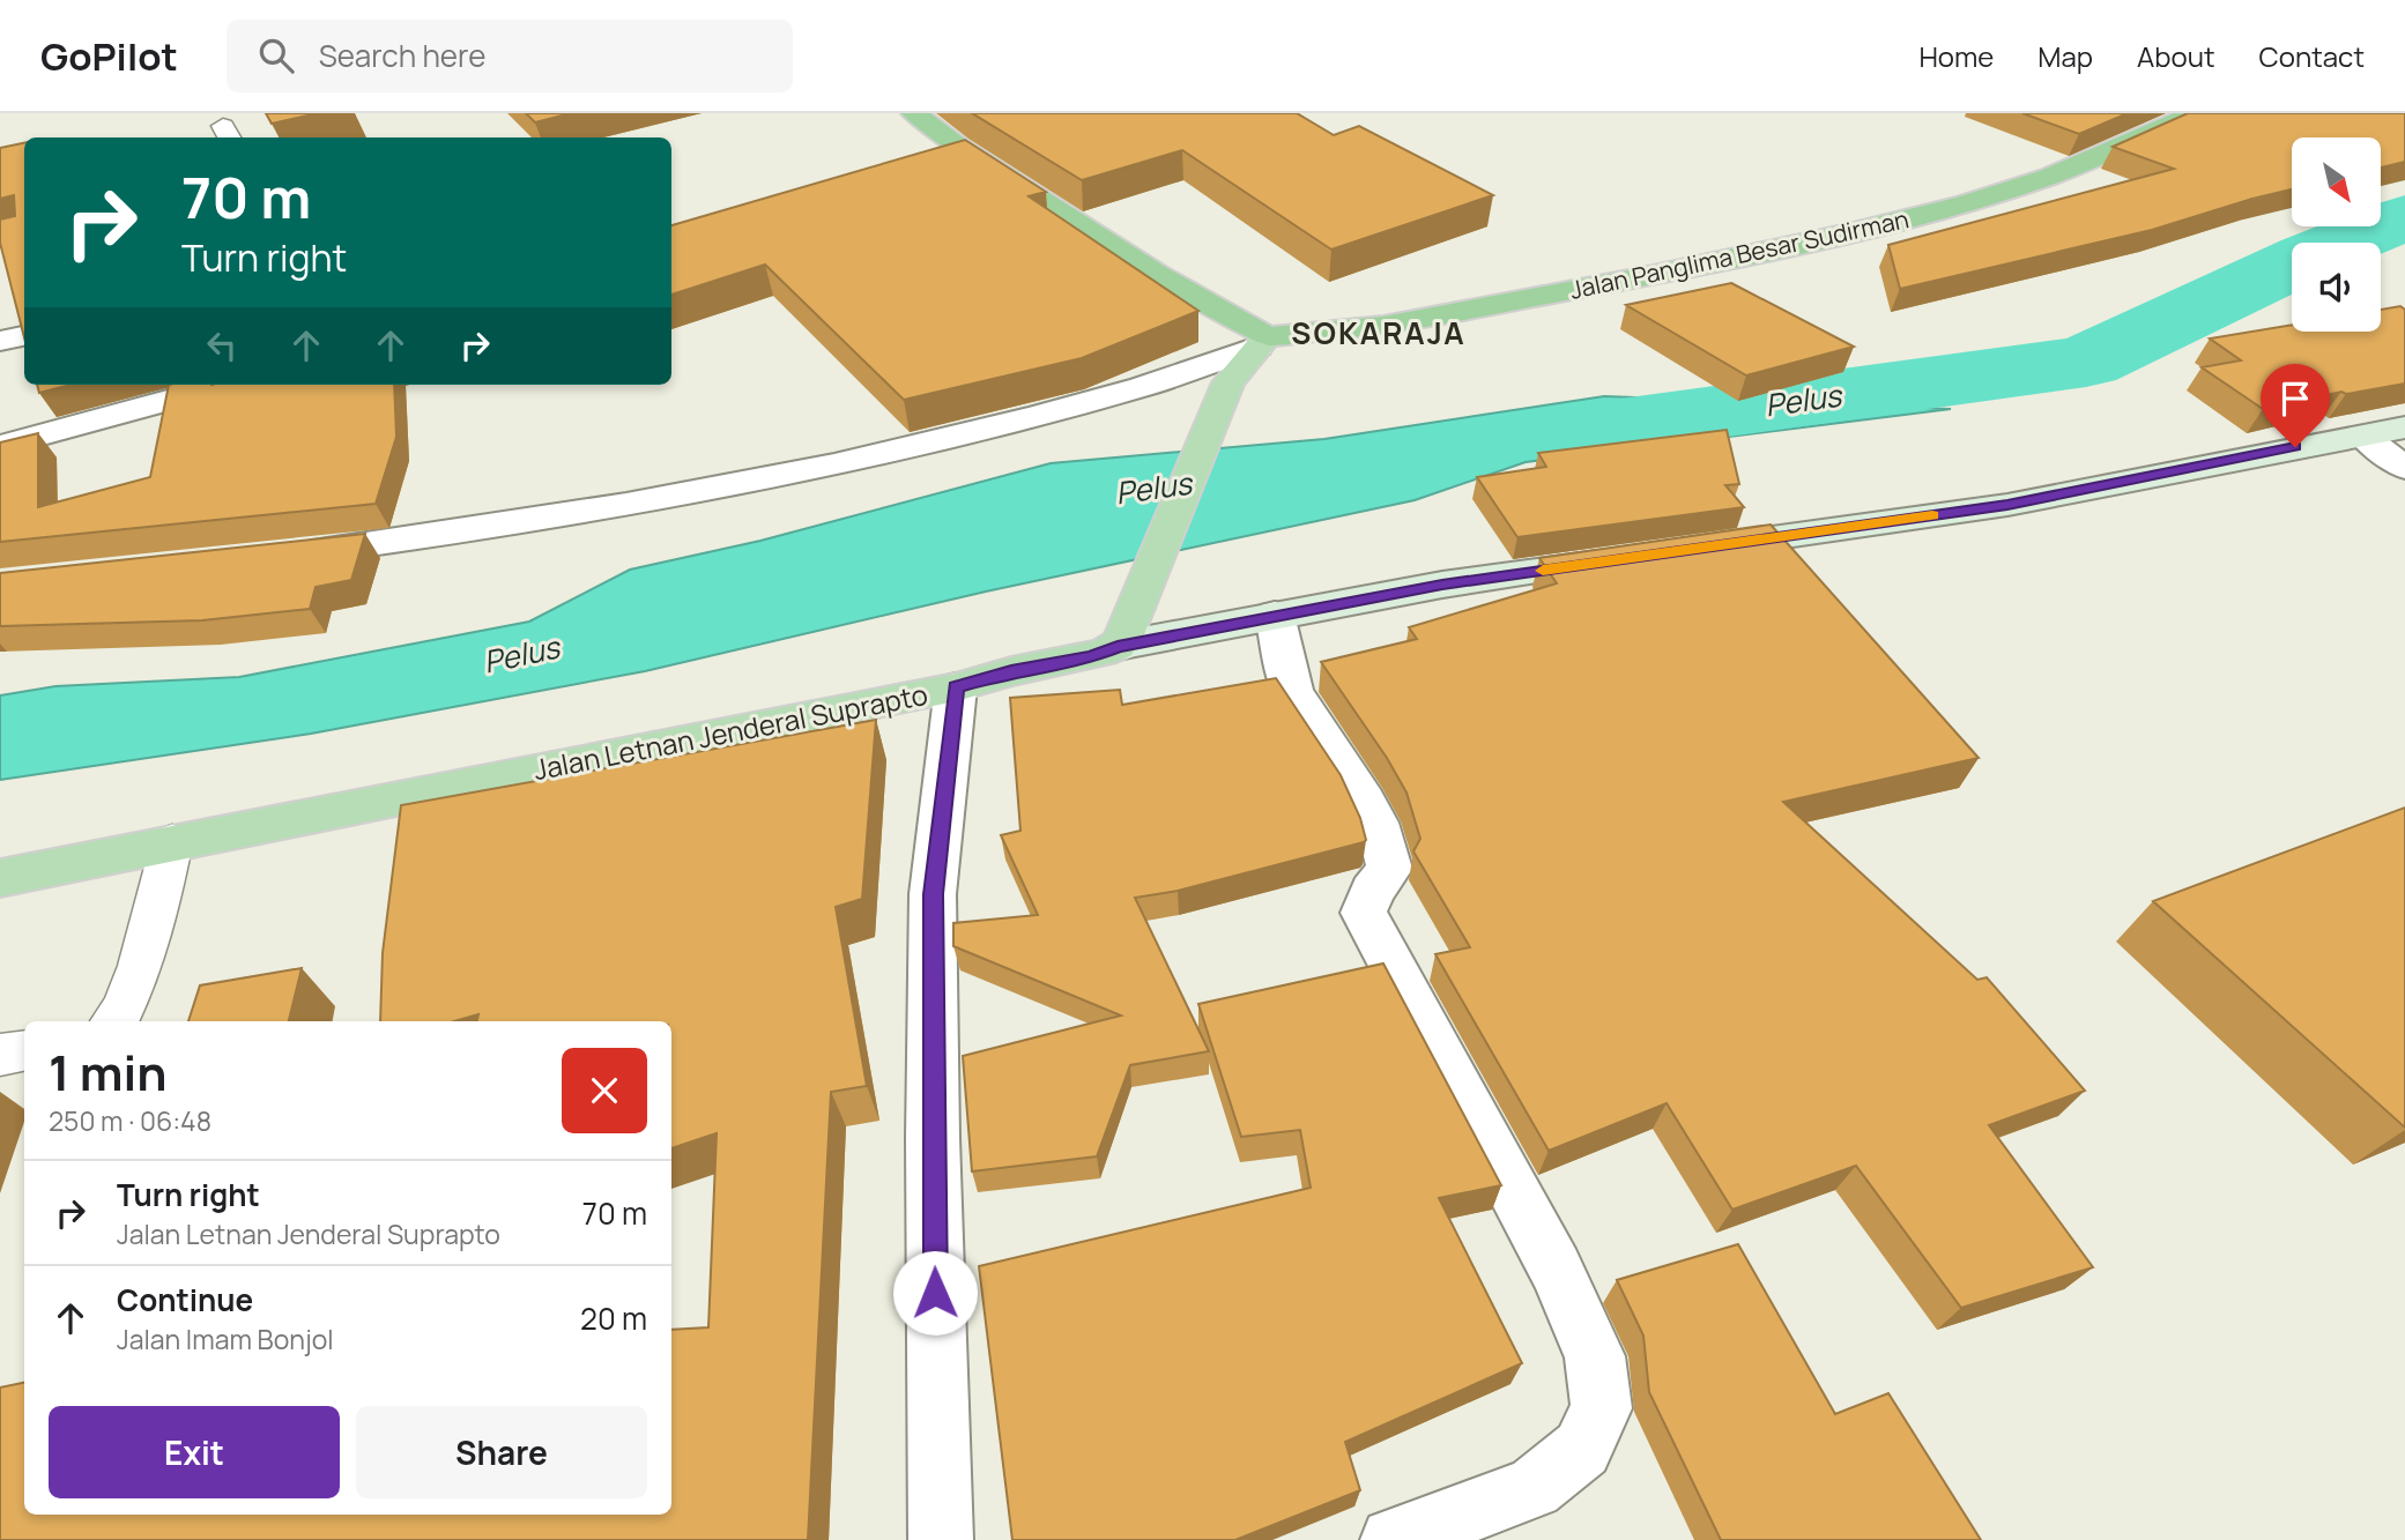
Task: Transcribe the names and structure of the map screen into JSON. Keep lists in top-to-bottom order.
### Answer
{
  "streets": {
    "highway": ["Jalan Panglima Besar Sudirman"],
    "main road": ["Jalan Letnan Jenderal Suprapto"]
  },
  "districts": ["SOKARAJA"],
  "water": ["Pelus"],
  "north": "bottom right",
  "page": {
    "header": "GoPilot",
    "search": "Search here",
    "nav": [
      "Home",
      "Map",
      "About",
      "Contact"
    ],
    "turn": ["70 m", "Turn right"],
    "heading": ["1 min", "250 m · 06:48"],
    "list": [
      {
        "name": "Turn right",
        "note": "Jalan Letnan Jenderal Suprapto",
        "value": "70 m"
      },
      {
        "name": "Continue",
        "note": "Jalan Imam Bonjol",
        "value": "20 m"
      }
    ],
    "buttons": ["Exit", "Share"]
  }
}
